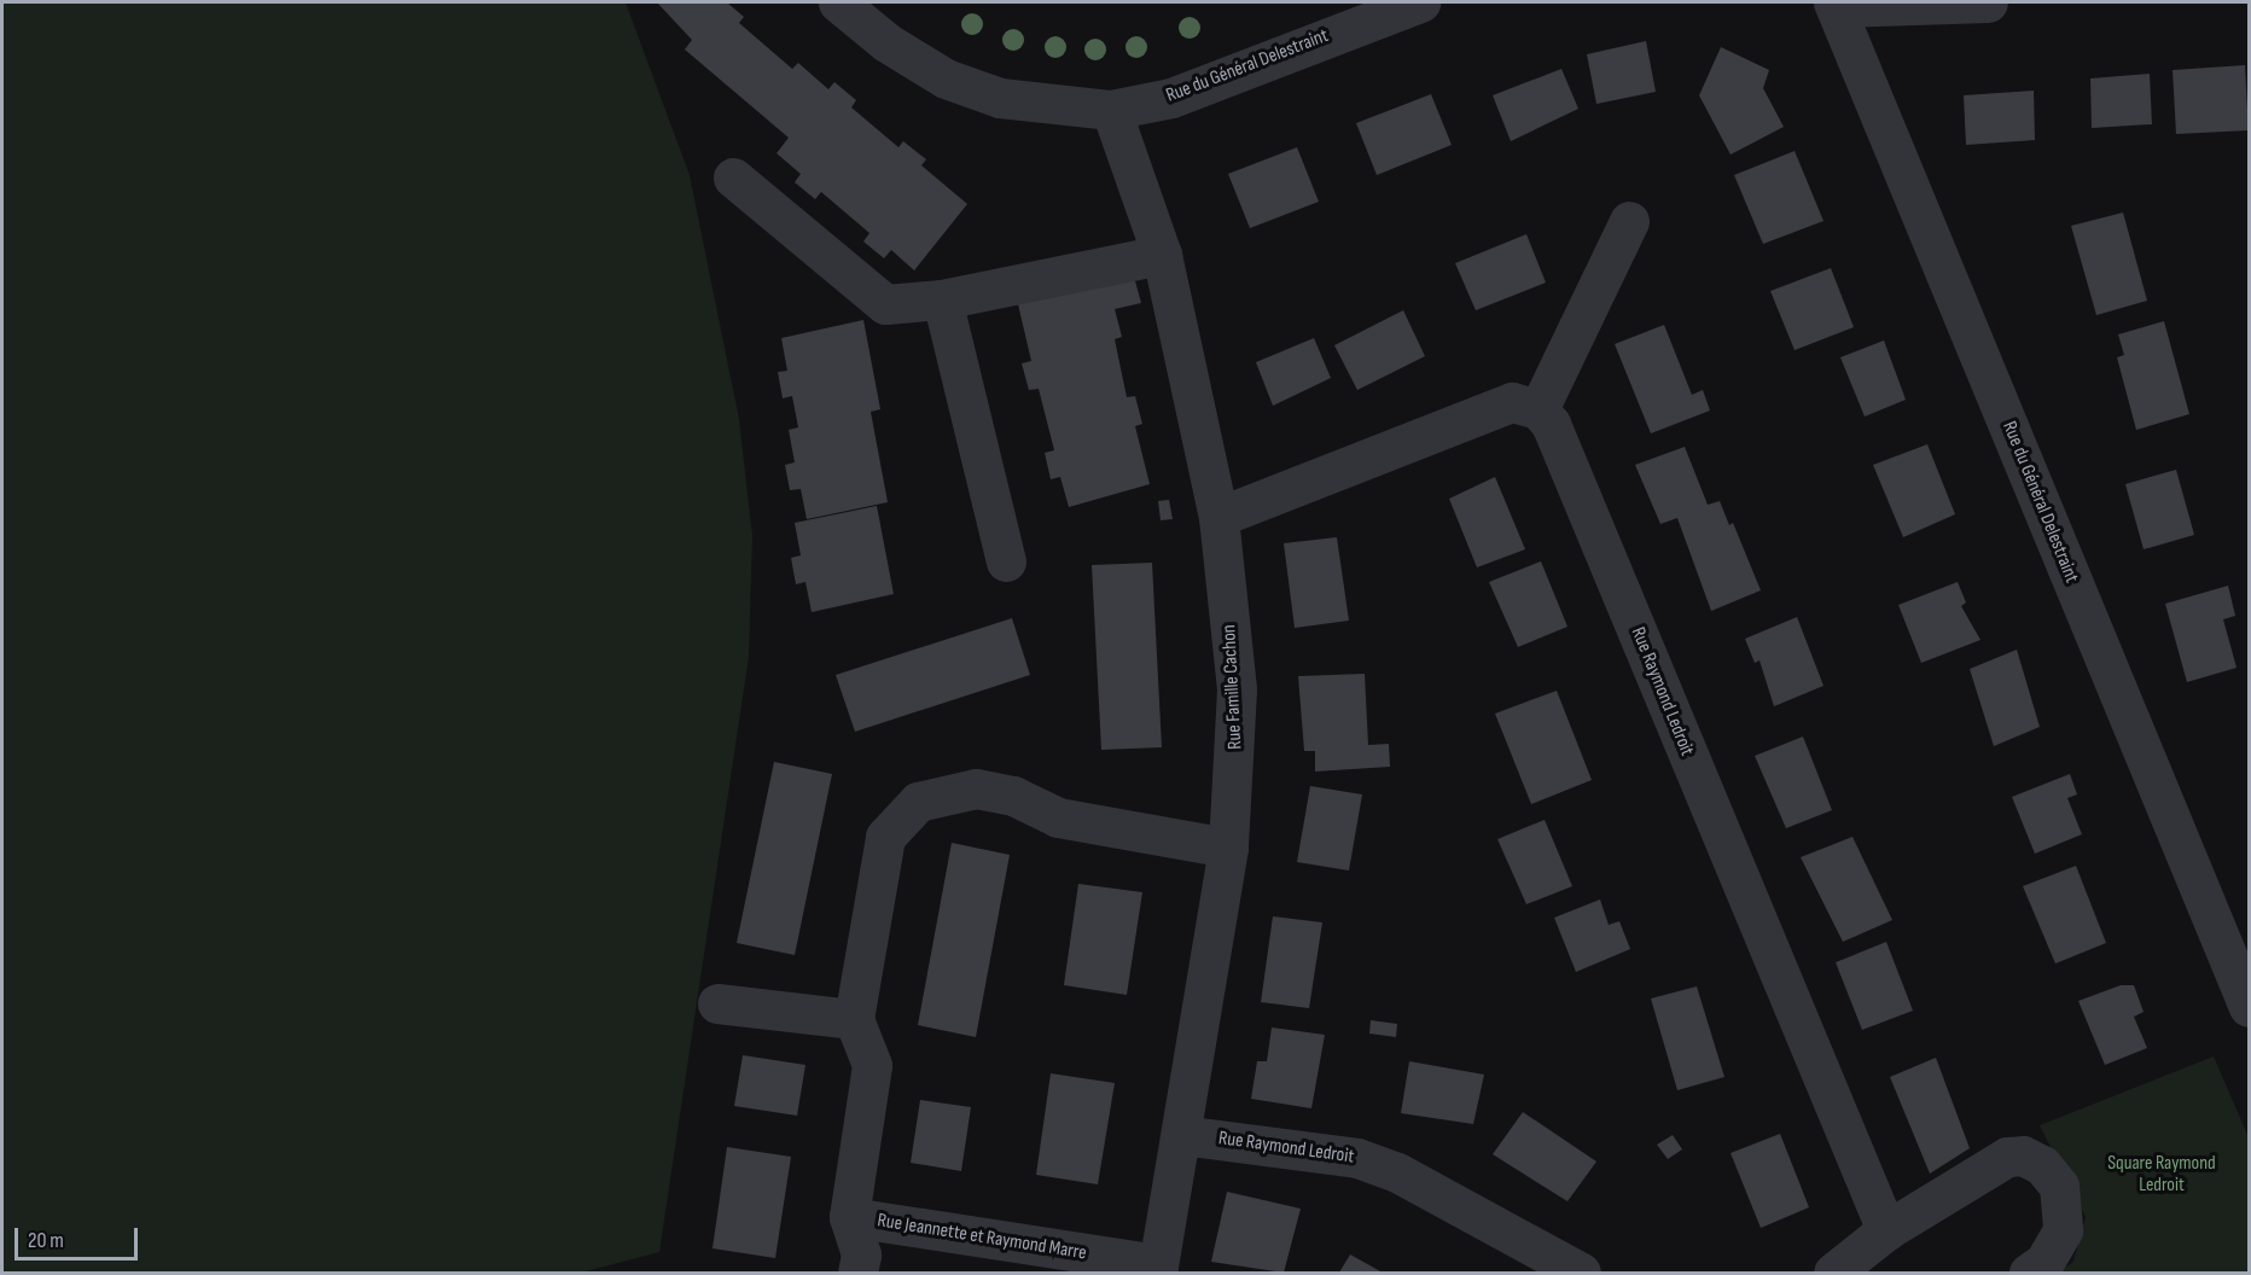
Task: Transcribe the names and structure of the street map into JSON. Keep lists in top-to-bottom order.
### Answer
{
  "streets": {
    "street": [
      "Rue du Général Delestraint",
      "Rue Famille Cachon",
      "Rue Raymond Ledroit",
      "Rue Jeannette et Raymond Marre"
    ]
  },
  "crossings": [
    ["Rue du Général Delestraint", "Rue Famille Cachon"],
    ["Rue Famille Cachon", "Rue Raymond Ledroit"],
    ["Rue Famille Cachon", "Rue Jeannette et Raymond Marre"]
  ],
  "parks": ["Square Raymond Ledroit"],
  "scale_bar": "20 m"
}
